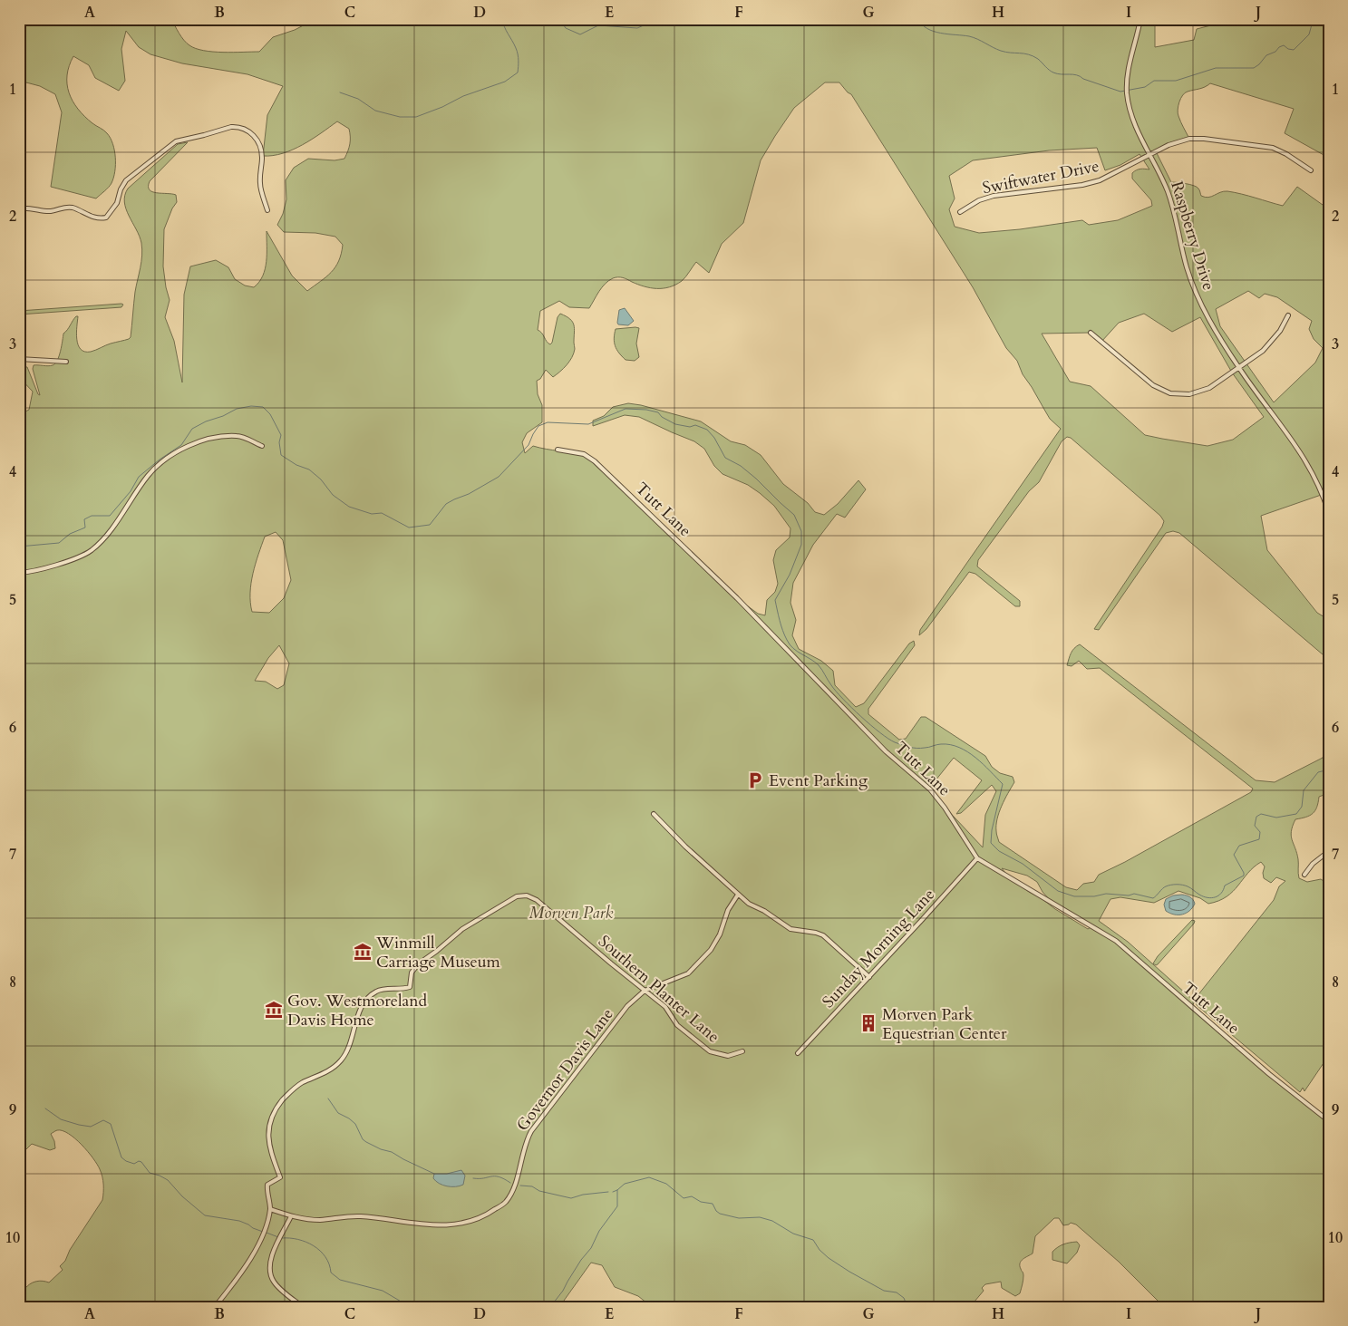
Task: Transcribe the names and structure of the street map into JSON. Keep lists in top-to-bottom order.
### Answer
{
  "streets": {
    "street": [
      "Swiftwater Drive",
      "Raspberry Drive",
      "Tutt Lane",
      "Sunday Morning Lane",
      "Southern Planter Lane",
      "Governor Davis Lane"
    ]
  },
  "crossings": [
    ["Swiftwater Drive", "Raspberry Drive"],
    ["Tutt Lane", "Sunday Morning Lane"],
    ["Southern Planter Lane", "Governor Davis Lane"]
  ],
  "parks": ["Morven Park"],
  "places": {
    "parking": ["Event Parking"],
    "museum": ["Winmill Carriage Museum", "Gov. Westmoreland Davis Home"],
    "building": ["Morven Park Equestrian Center"]
  },
  "grid": {
    "columns": [
      "A",
      "B",
      "C",
      "D",
      "E",
      "F",
      "G",
      "H",
      "I",
      "J"
    ],
    "rows": [
      "1",
      "2",
      "3",
      "4",
      "5",
      "6",
      "7",
      "8",
      "9",
      "10"
    ]
  }
}
